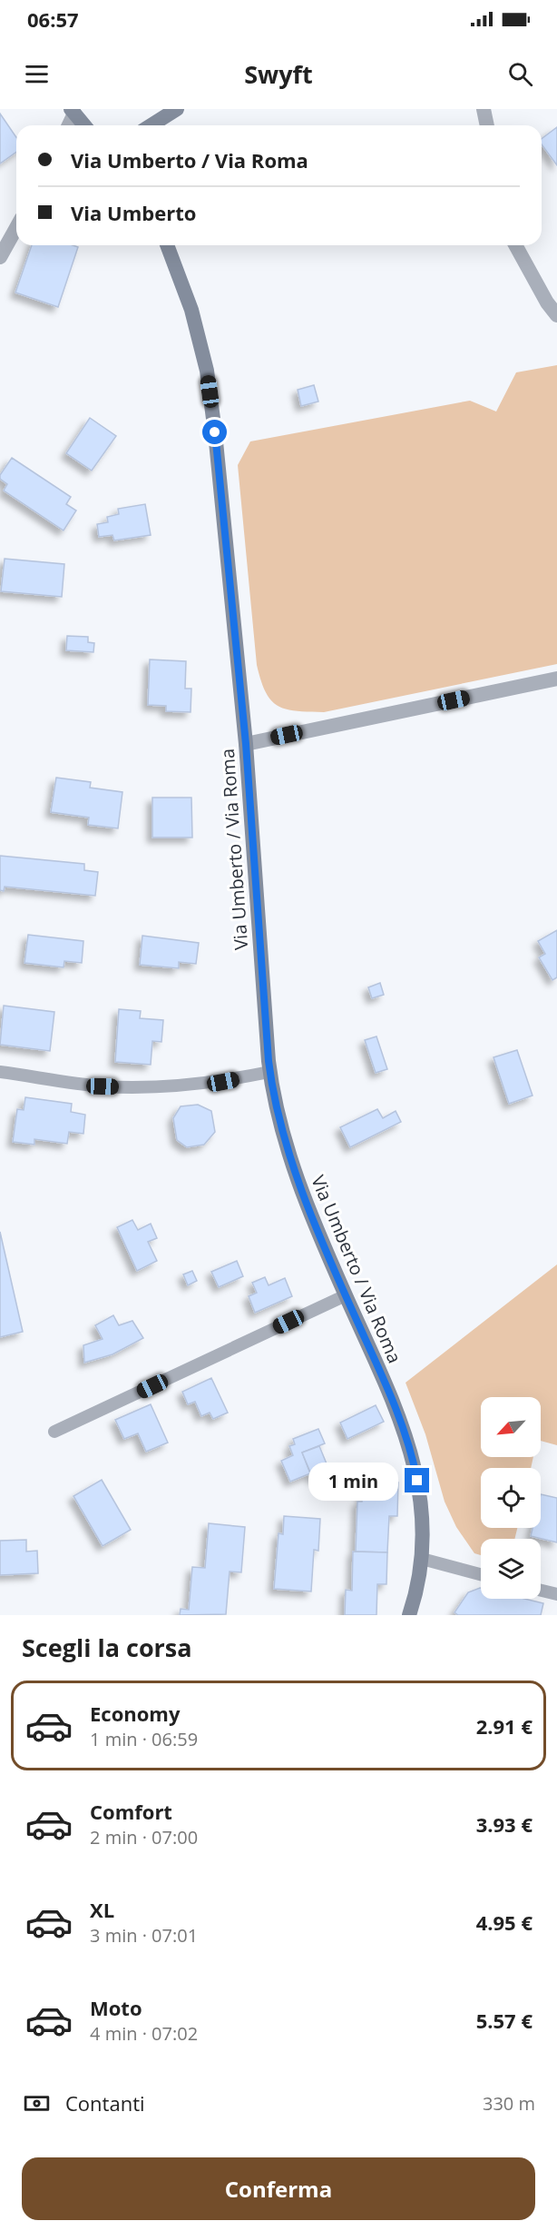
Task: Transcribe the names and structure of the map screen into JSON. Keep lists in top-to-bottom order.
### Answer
{
  "streets": {
    "main road": ["Via Umberto / Via Roma"]
  },
  "north": "bottom left",
  "page": {
    "status": "06:57",
    "header": "Swyft",
    "banner": ["Via Umberto / Via Roma", "Via Umberto"],
    "bubble": "1 min",
    "heading": "Scegli la corsa",
    "list": [
      {
        "name": "Economy",
        "note": "1 min · 06:59",
        "value": "2.91 €"
      },
      {
        "name": "Comfort",
        "note": "2 min · 07:00",
        "value": "3.93 €"
      },
      {
        "name": "XL",
        "note": "3 min · 07:01",
        "value": "4.95 €"
      },
      {
        "name": "Moto",
        "note": "4 min · 07:02",
        "value": "5.57 €"
      }
    ],
    "pay": ["Contanti", "330 m"],
    "buttons": "Conferma"
  }
}
